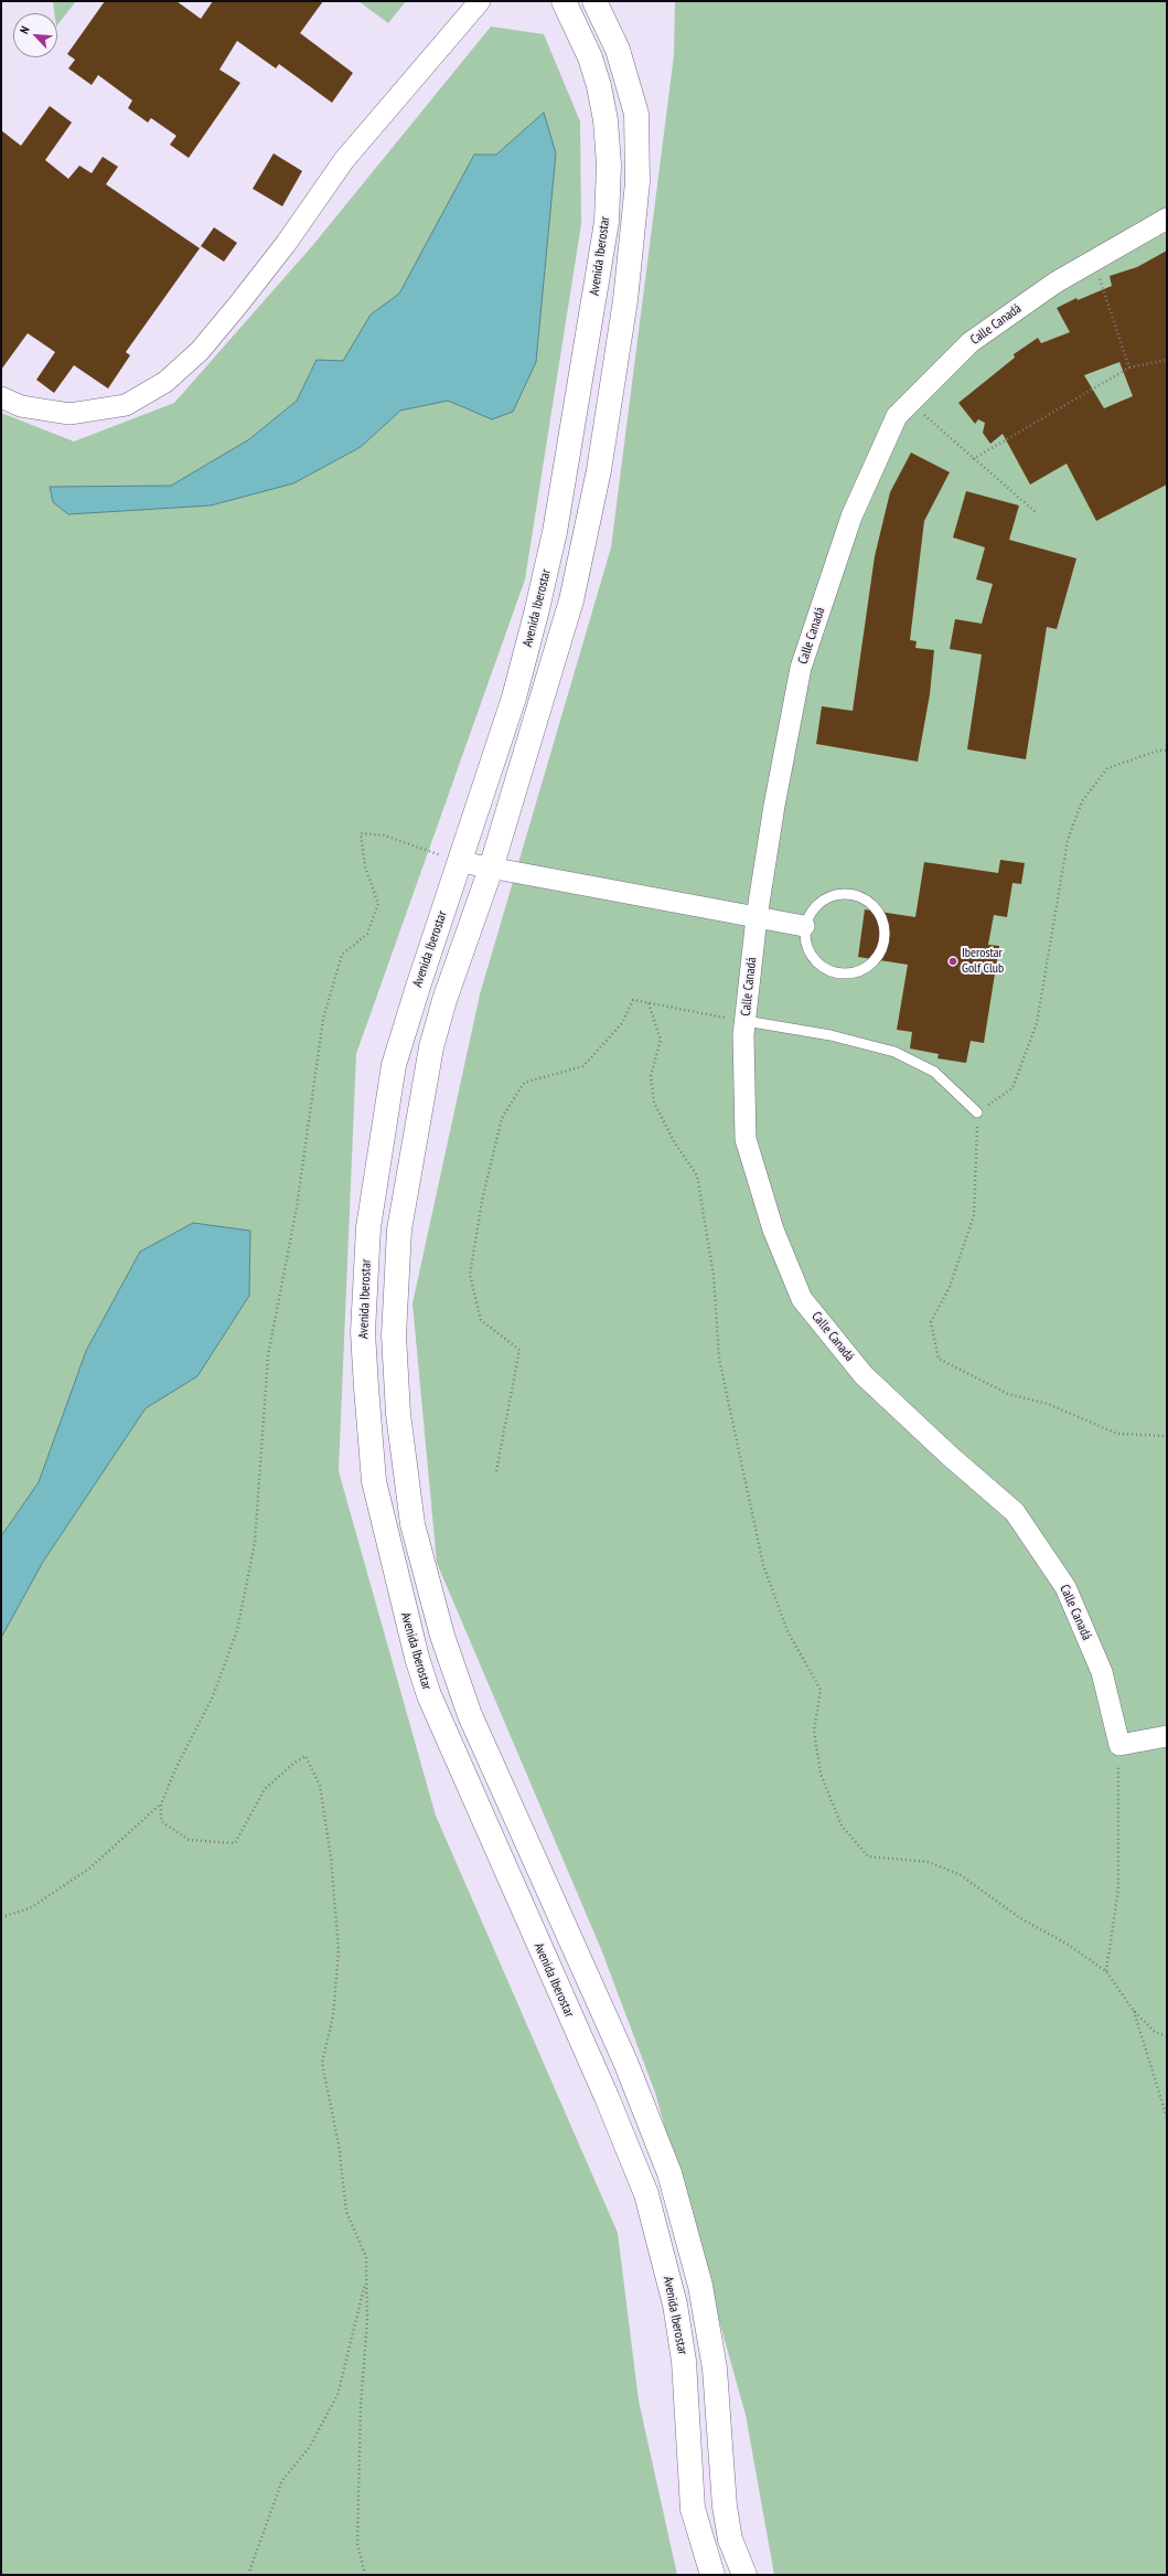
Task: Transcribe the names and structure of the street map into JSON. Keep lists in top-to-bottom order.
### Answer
{
  "streets": {
    "street": ["Avenida Iberostar", "Calle Canadá"]
  },
  "places": ["Iberostar Golf Club"],
  "north": "top left"
}
